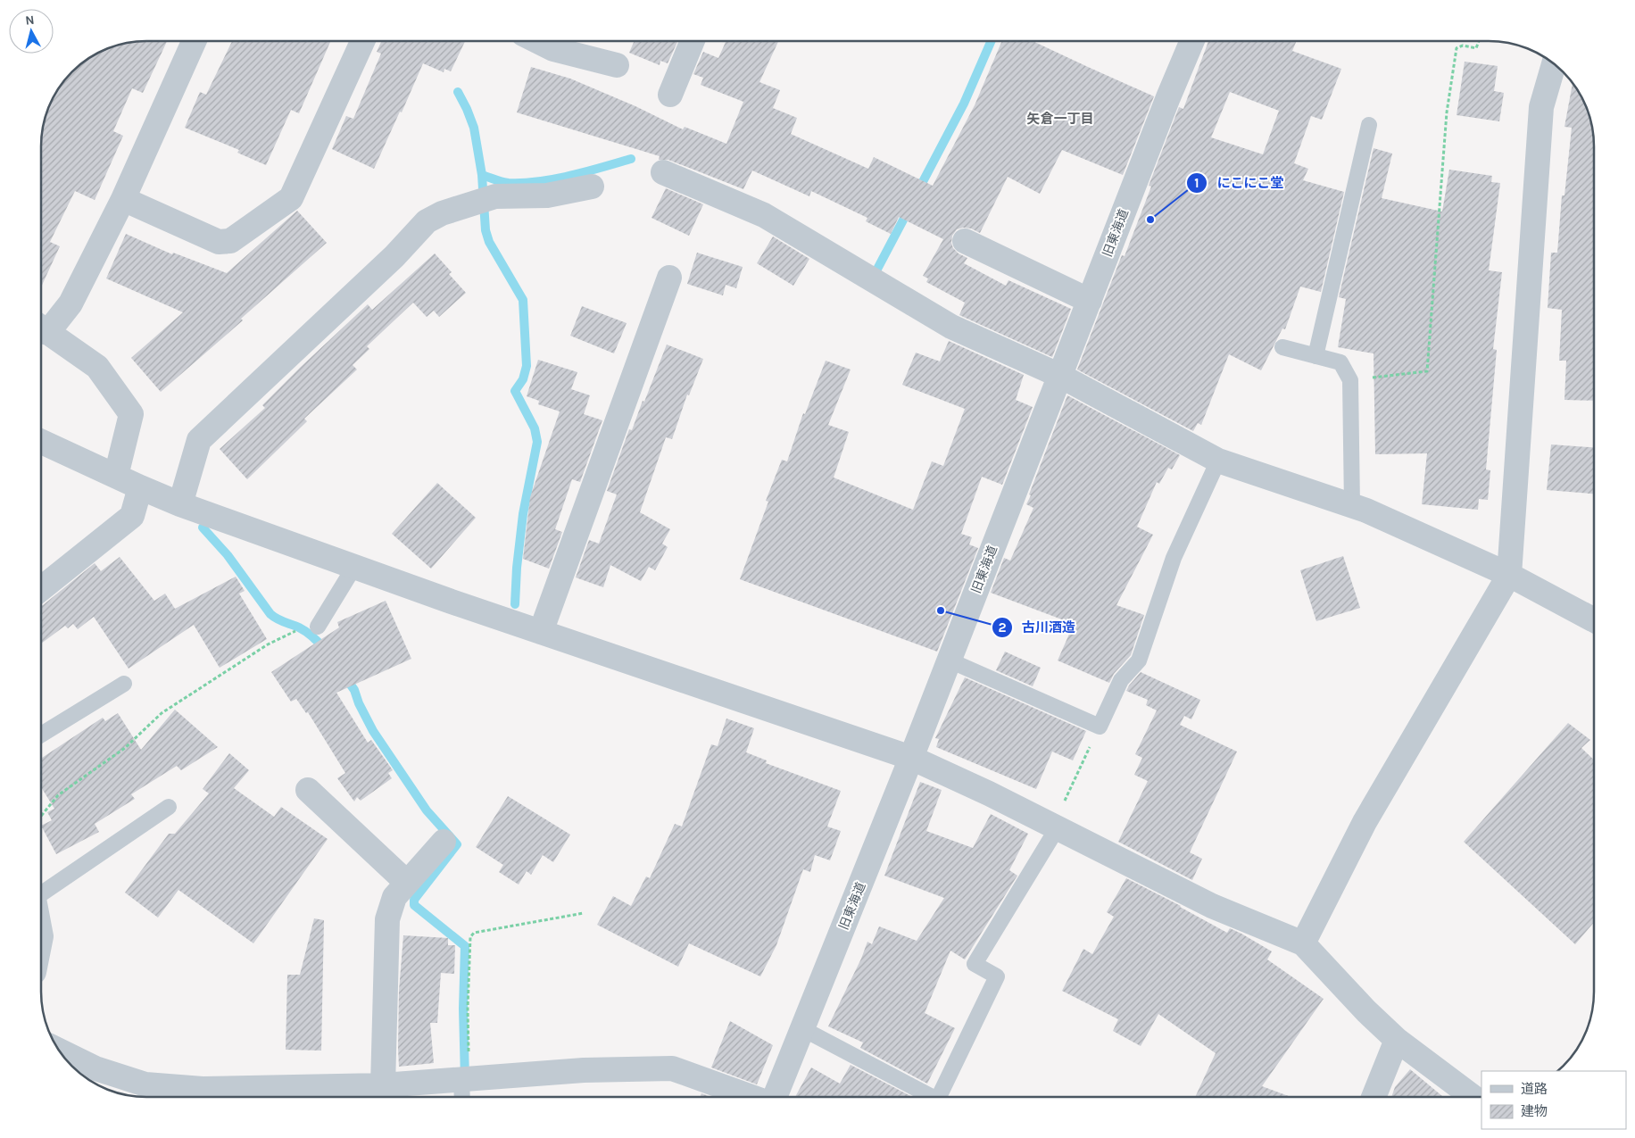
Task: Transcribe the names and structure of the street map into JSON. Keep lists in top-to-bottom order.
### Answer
{
  "streets": {
    "street": ["旧東海道"]
  },
  "districts": ["矢倉一丁目"],
  "places": ["にこにこ堂", "古川酒造"],
  "legend": ["道路", "建物"],
  "north": "top"
}
